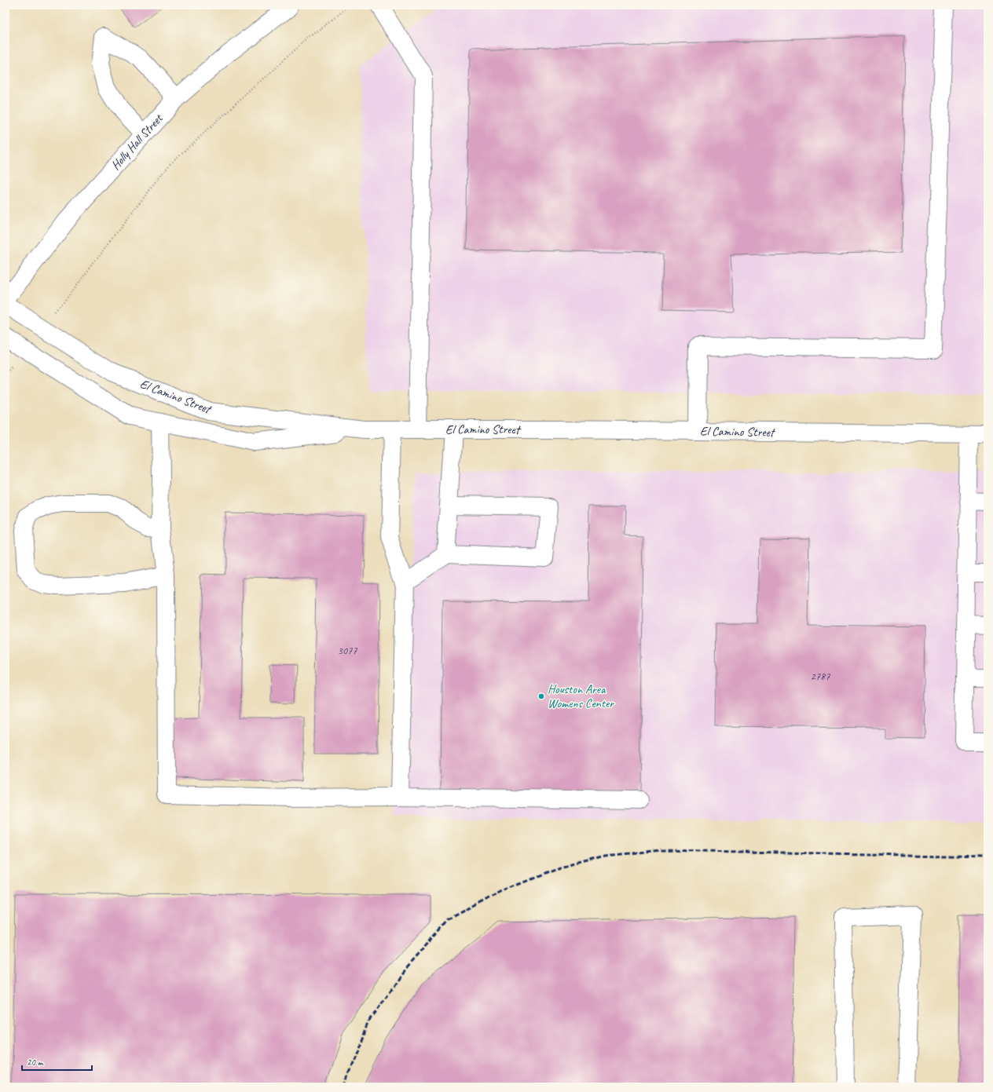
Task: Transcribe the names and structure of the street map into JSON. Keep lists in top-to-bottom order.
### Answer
{
  "streets": {
    "street": ["Holly Hall Street", "El Camino Street"]
  },
  "places": ["Houston Area Womens Center"],
  "house_numbers": ["3077", "2787"],
  "scale_bar": "20 m"
}
